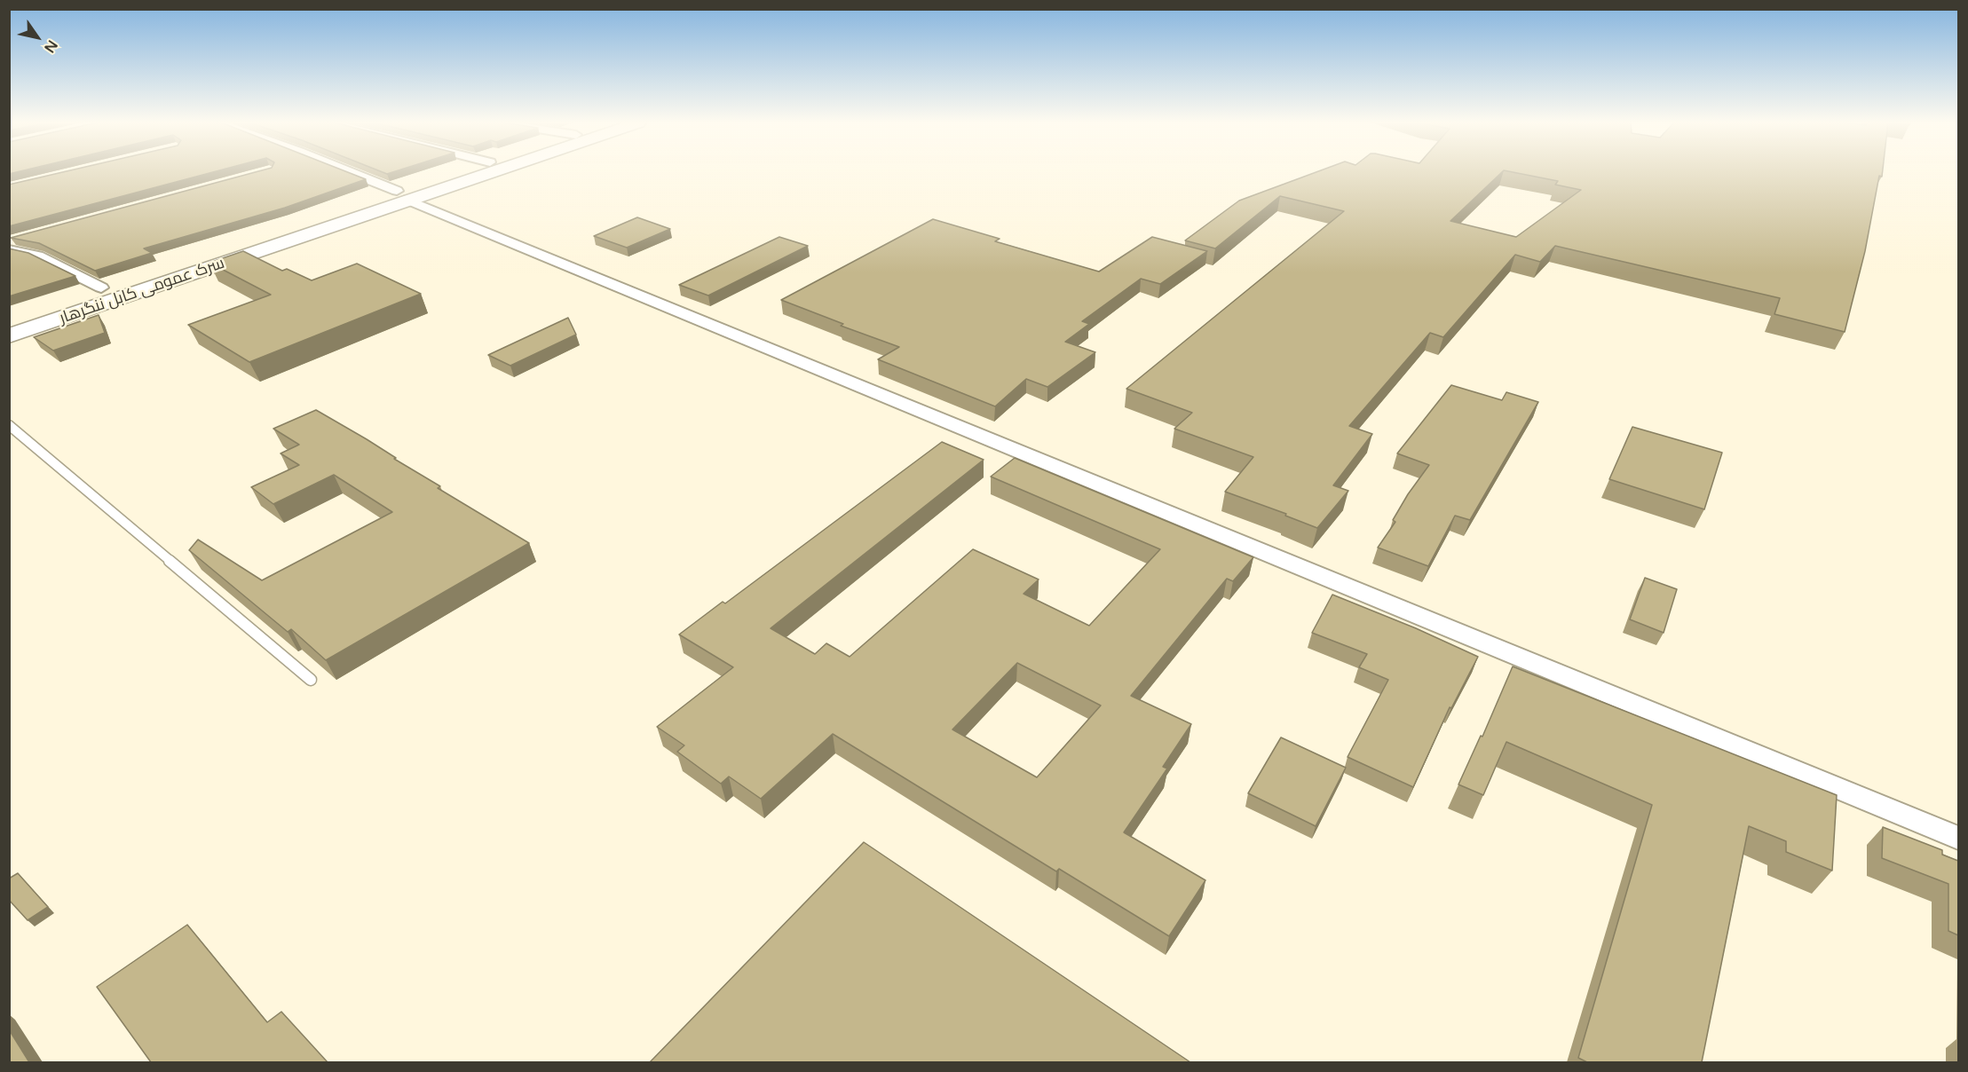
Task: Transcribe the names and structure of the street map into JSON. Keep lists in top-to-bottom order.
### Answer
{
  "streets": {
    "highway": ["سرک عمومی کابل ننگرهار"]
  },
  "north": "bottom right"
}
